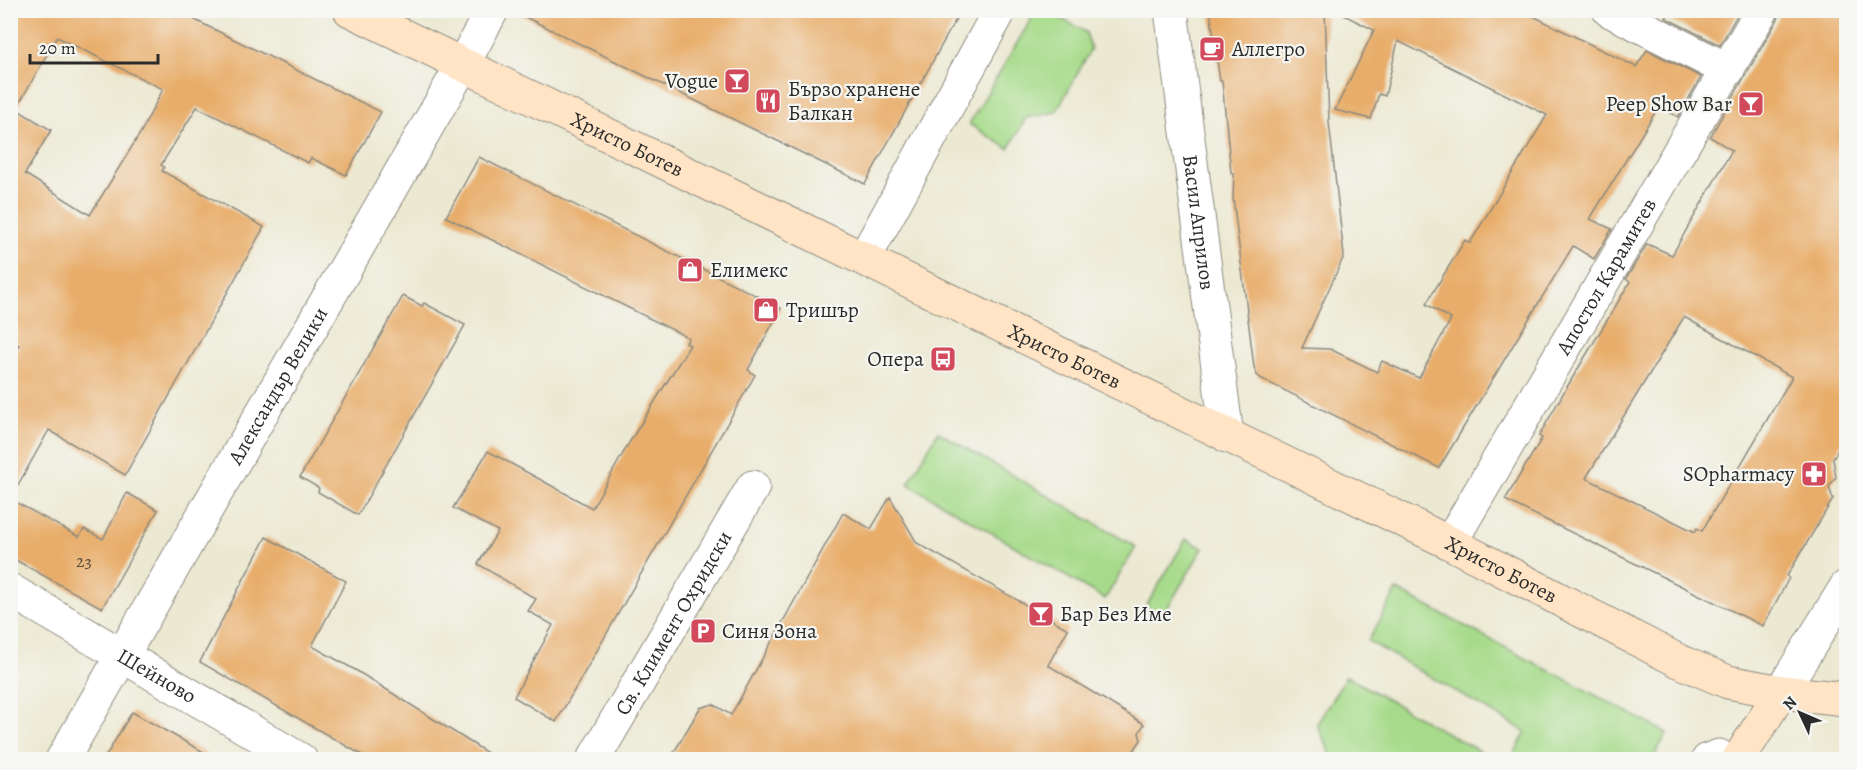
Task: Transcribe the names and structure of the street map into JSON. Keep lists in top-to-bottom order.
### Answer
{
  "streets": {
    "main road": ["Христо Ботев"],
    "street": [
      "Васил Априлов",
      "Апостол Карамитев",
      "Александър Велики",
      "Св. Климент Охридски",
      "Шейново"
    ]
  },
  "crossings": [
    ["Христо Ботев", "Васил Априлов"],
    ["Христо Ботев", "Апостол Карамитев"],
    ["Христо Ботев", "Александър Велики"],
    ["Александър Велики", "Шейново"]
  ],
  "places": {
    "cafe": ["Аллегро"],
    "bar": ["Vogue", "Peep Show Bar", "Бар Без Име"],
    "restaurant": ["Бързо хранене Балкан"],
    "shop": ["Елимекс", "Тришър"],
    "bus stop": ["Опера"],
    "pharmacy": ["SOpharmacy"],
    "parking": ["Синя Зона"]
  },
  "house_numbers": ["23"],
  "scale_bar": "20 m",
  "north": "top left"
}
